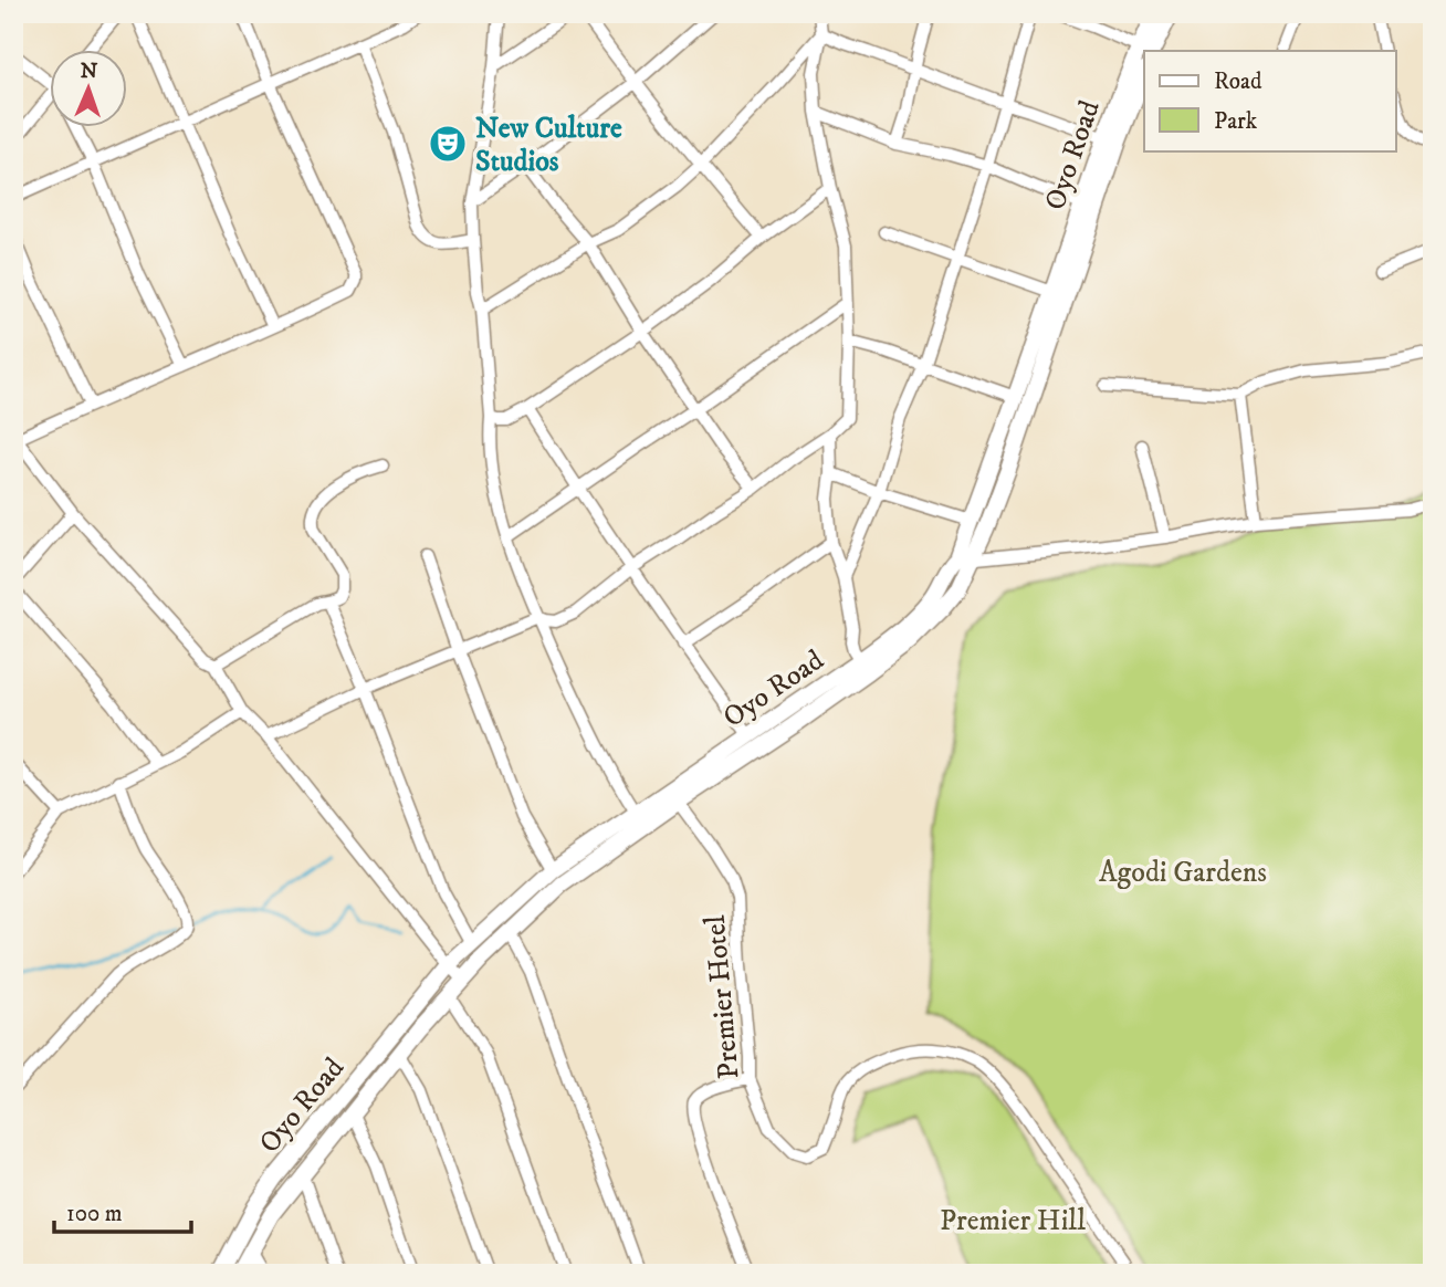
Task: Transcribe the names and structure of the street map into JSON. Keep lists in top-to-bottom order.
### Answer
{
  "streets": {
    "main road": ["Oyo Road"],
    "street": ["Premier Hotel"]
  },
  "crossings": [
    ["Oyo Road", "Premier Hotel"]
  ],
  "parks": ["Agodi Gardens", "Premier Hill"],
  "places": {
    "theatre": ["New Culture Studios"]
  },
  "legend": ["Road", "Park"],
  "scale_bar": "100 m",
  "north": "top"
}
